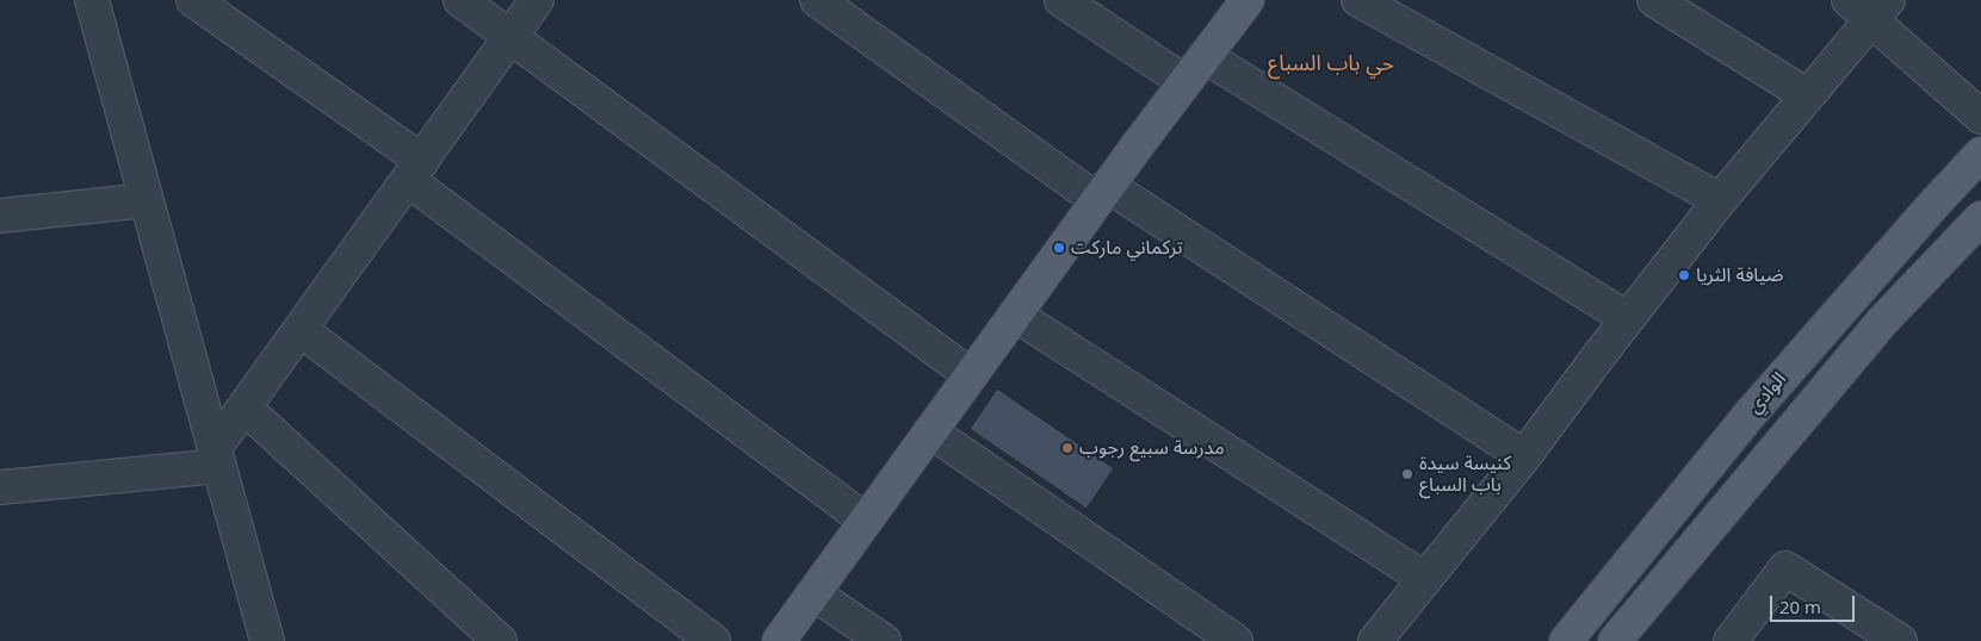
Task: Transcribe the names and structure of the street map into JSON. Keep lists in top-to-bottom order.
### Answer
{
  "streets": {
    "main road": ["الوادي"]
  },
  "districts": ["حي باب السباع"],
  "places": [
    "تركماني ماركت",
    "ضيافة الثريا",
    "مدرسة سبيع رجوب",
    "كنيسة سيدة باب السباع"
  ],
  "scale_bar": "20 m"
}
